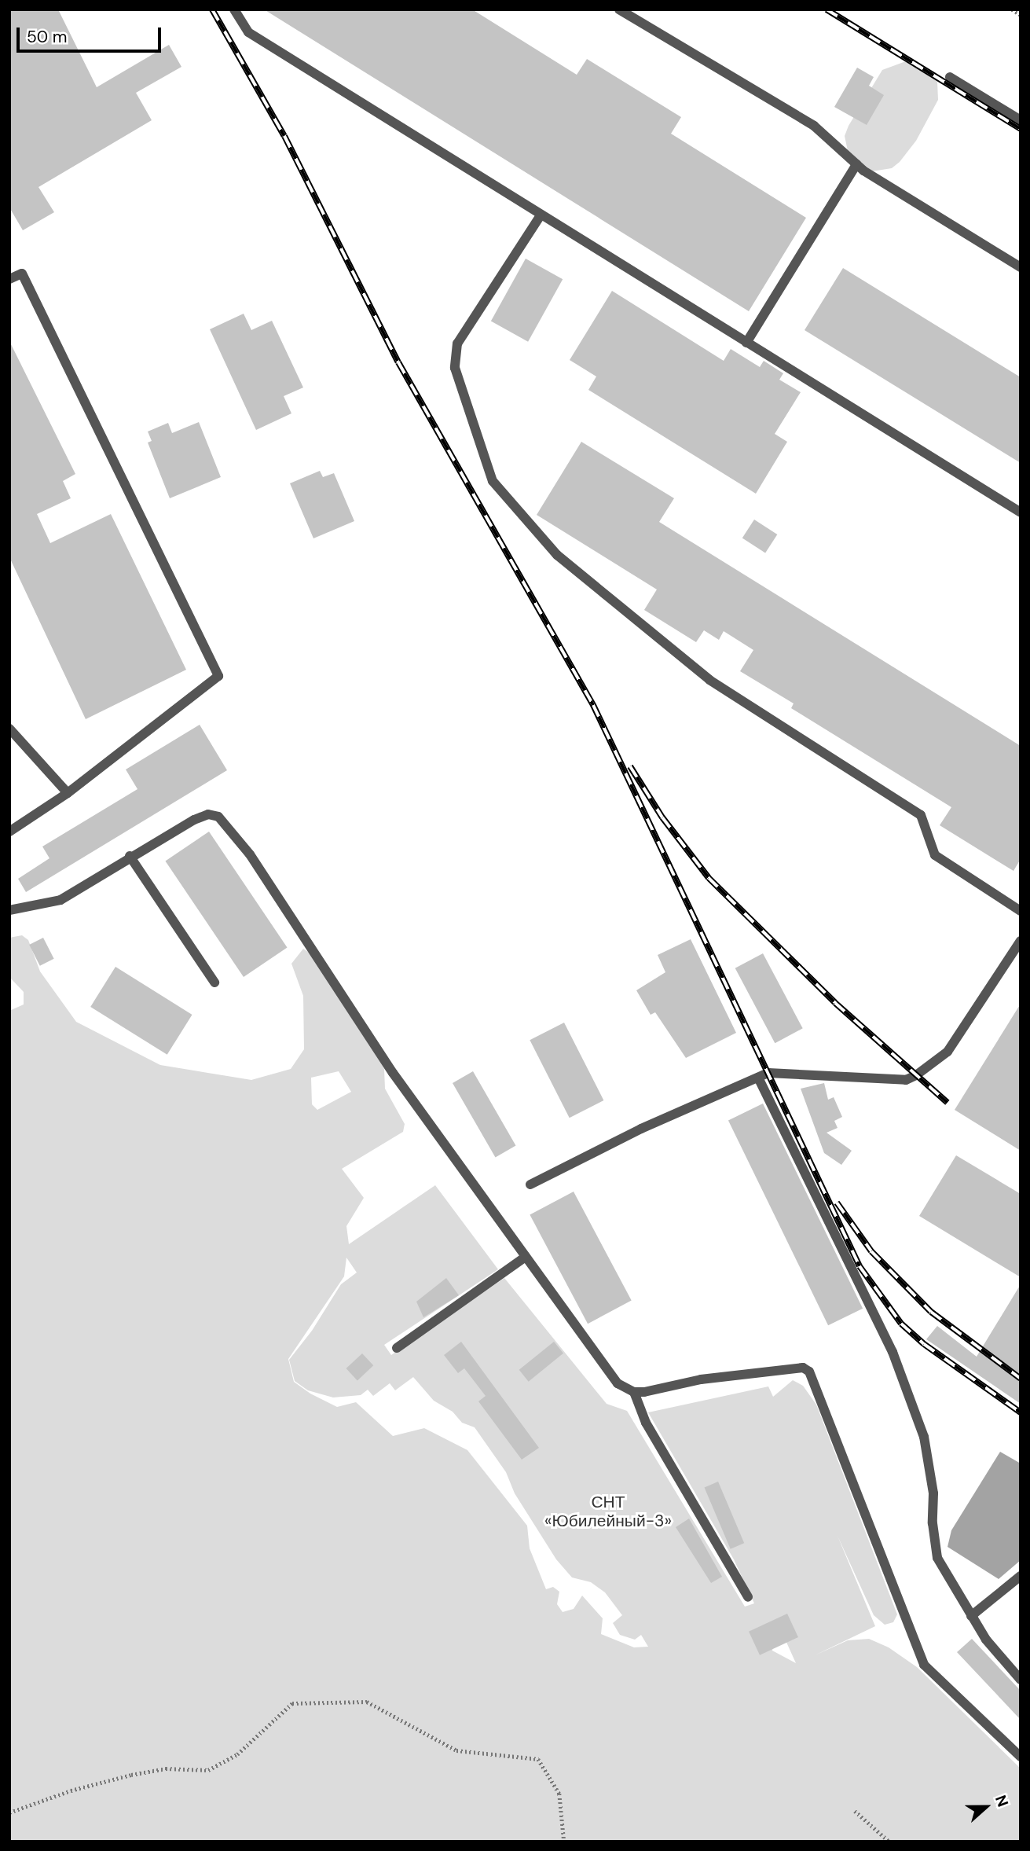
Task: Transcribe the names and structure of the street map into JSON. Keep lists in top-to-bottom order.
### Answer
{
  "parks": ["СНТ «Юбилейный-3»"],
  "scale_bar": "50 m",
  "north": "right"
}
